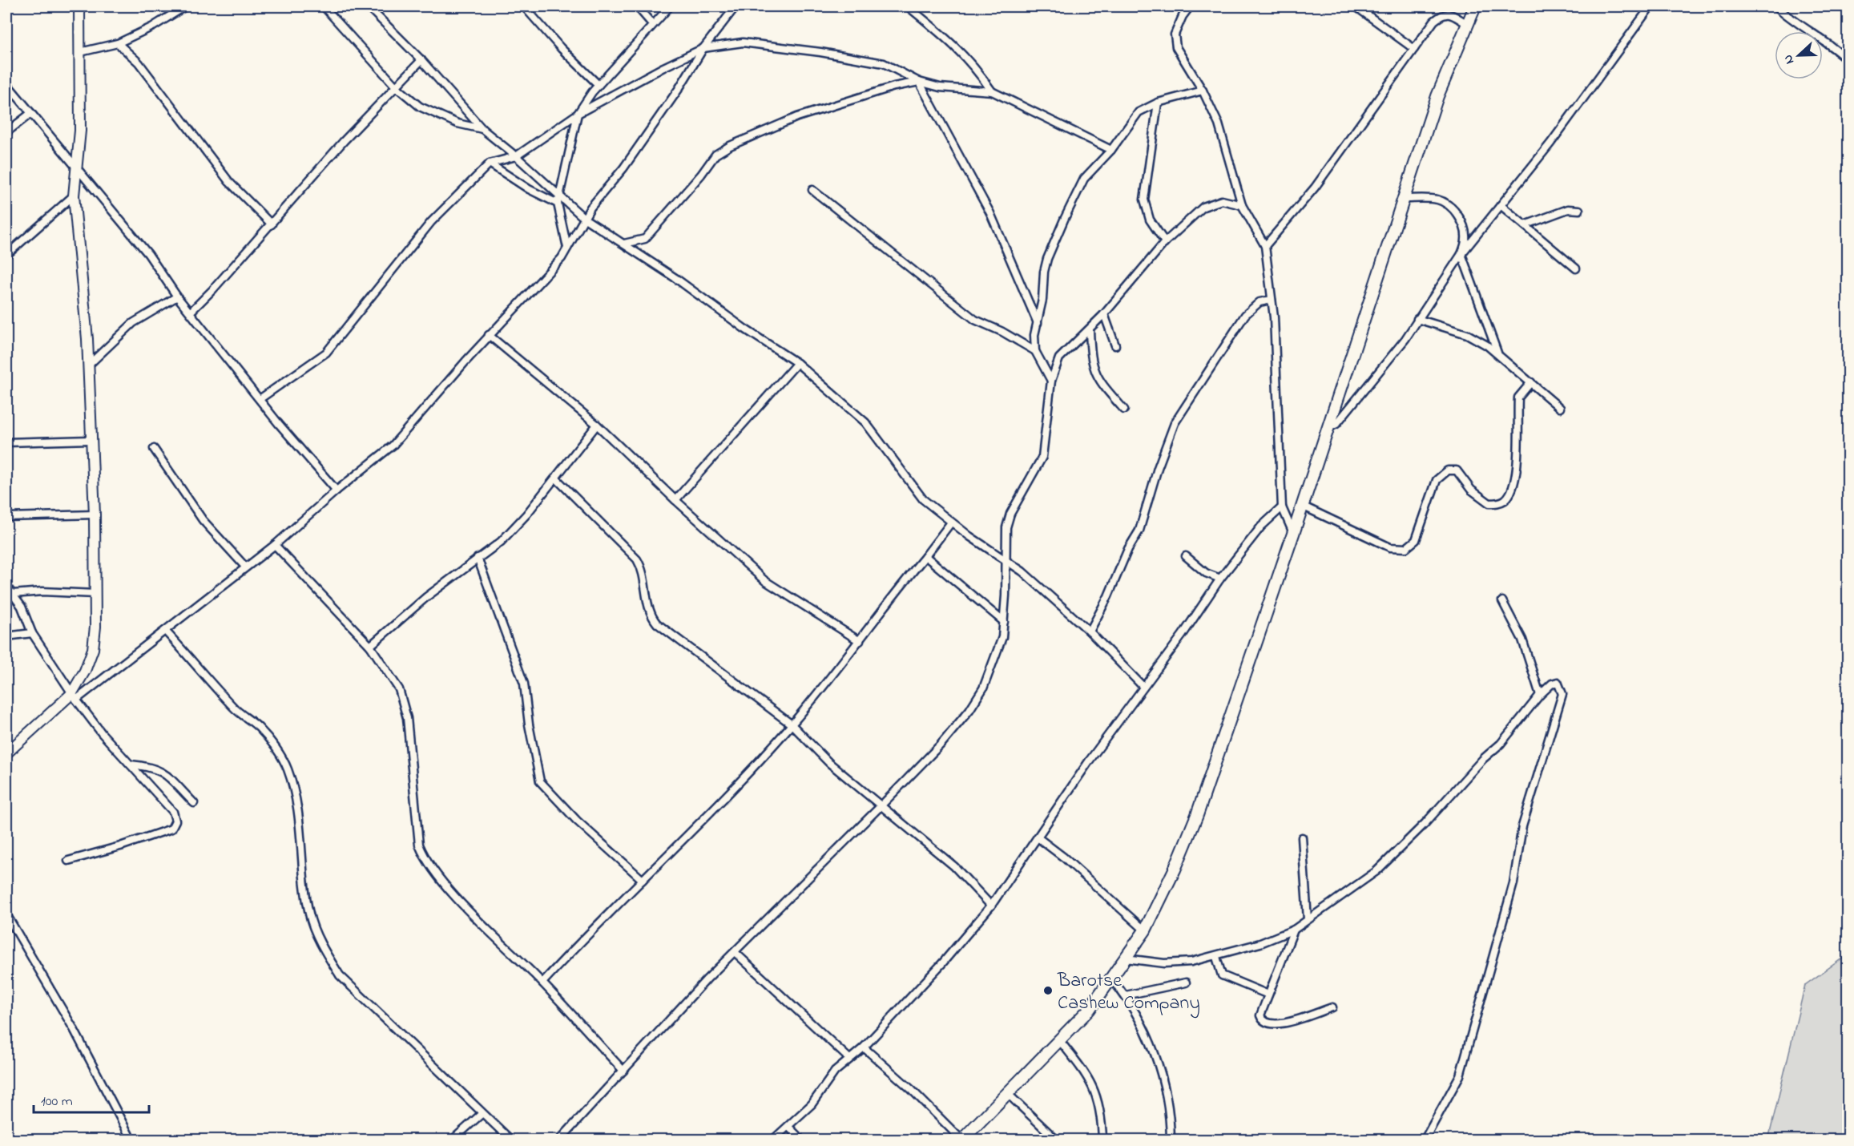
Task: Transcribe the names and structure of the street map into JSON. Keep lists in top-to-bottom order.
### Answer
{
  "places": ["Barotse Cashew Company"],
  "scale_bar": "100 m",
  "north": "left"
}
